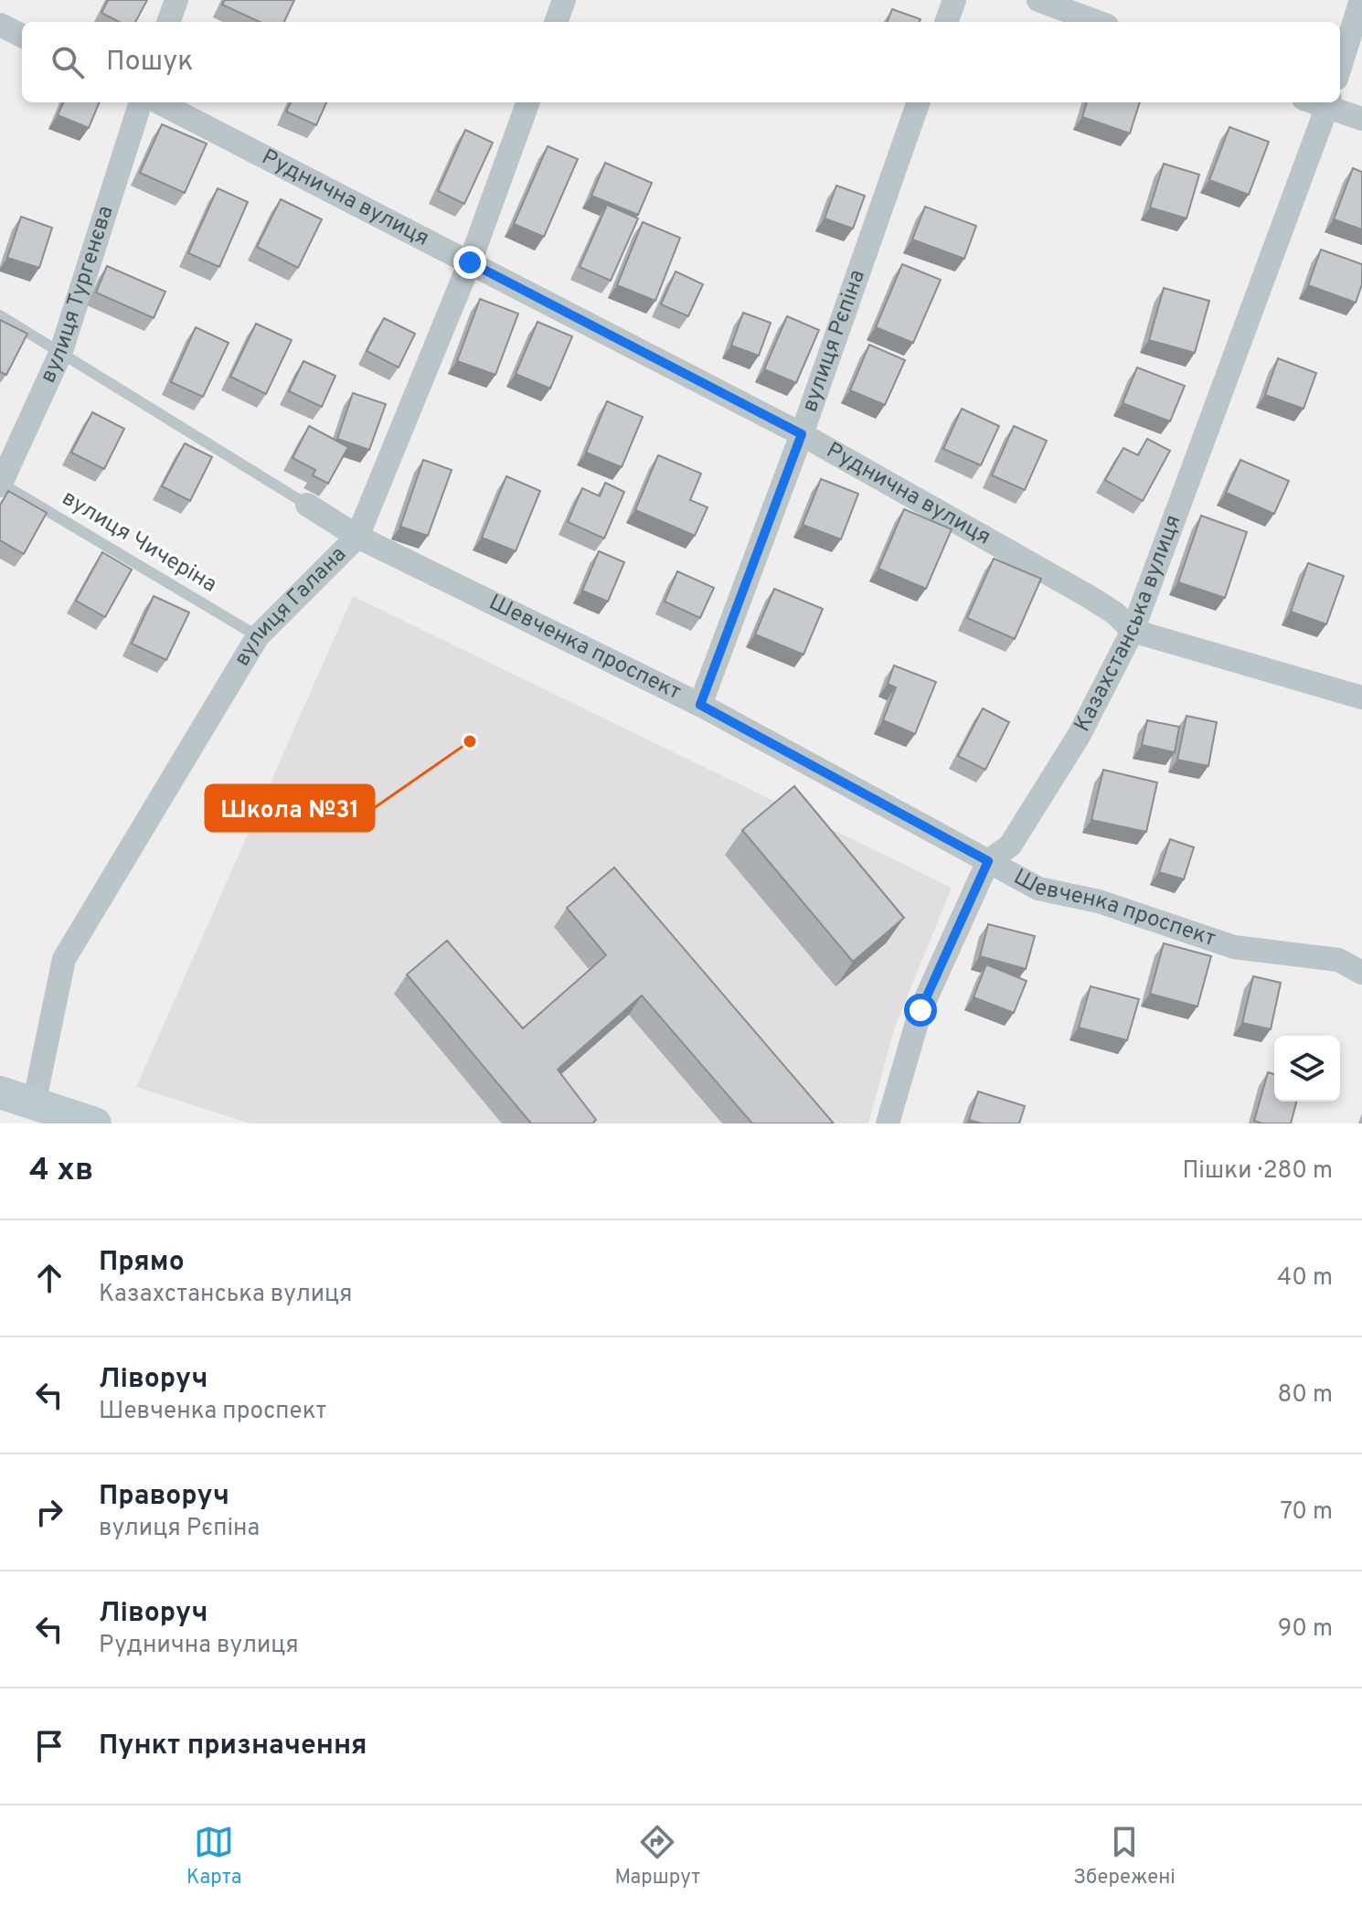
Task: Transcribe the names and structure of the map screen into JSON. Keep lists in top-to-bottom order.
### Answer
{
  "streets": {
    "street": [
      "Руднична вулиця",
      "вулиця Тургенєва",
      "вулиця Рєпіна",
      "вулиця Галана",
      "Казахстанська вулиця",
      "Шевченка проспект"
    ],
    "lane": ["вулиця Чичеріна"]
  },
  "crossings": [
    ["Руднична вулиця", "вулиця Рєпіна"],
    ["Руднична вулиця", "вулиця Галана"],
    ["Руднична вулиця", "Казахстанська вулиця"],
    ["вулиця Тургенєва", "вулиця Чичеріна"],
    ["вулиця Тургенєва", "Шевченка проспект"],
    ["вулиця Рєпіна", "Шевченка проспект"],
    ["вулиця Чичеріна", "вулиця Галана"],
    ["вулиця Галана", "Шевченка проспект"],
    ["Казахстанська вулиця", "Шевченка проспект"]
  ],
  "places": ["Школа №31"],
  "page": {
    "search": "Пошук",
    "heading": ["4 хв", "Пішки · 280 m"],
    "list": [
      ["Прямо", "Казахстанська вулиця", "40 m"],
      ["Ліворуч", "Шевченка проспект", "80 m"],
      ["Праворуч", "вулиця Рєпіна", "70 m"],
      ["Ліворуч", "Руднична вулиця", "90 m"],
      "Пункт призначення"
    ],
    "nav": ["Карта", "Маршрут", "Збережені"]
  }
}
